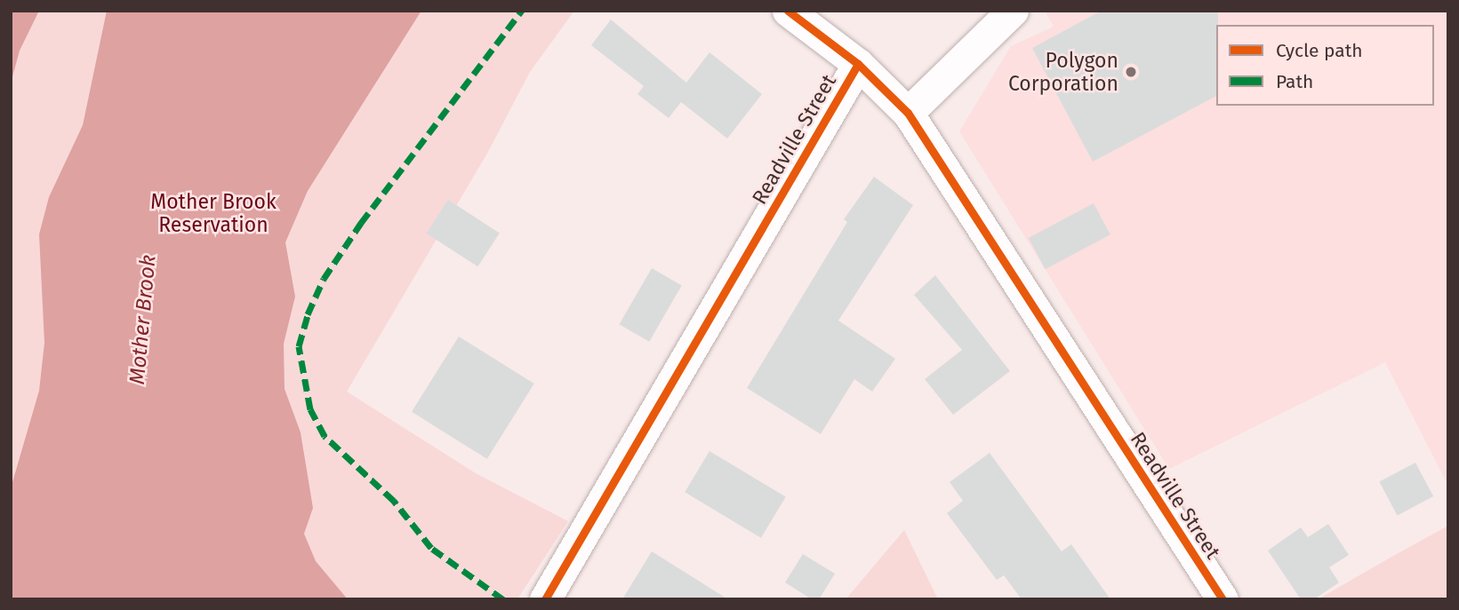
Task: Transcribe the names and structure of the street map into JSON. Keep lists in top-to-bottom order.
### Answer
{
  "streets": {
    "street": ["Readville Street"]
  },
  "water": ["Mother Brook"],
  "parks": ["Mother Brook Reservation"],
  "places": ["Polygon Corporation"],
  "legend": ["Cycle path", "Path"]
}
